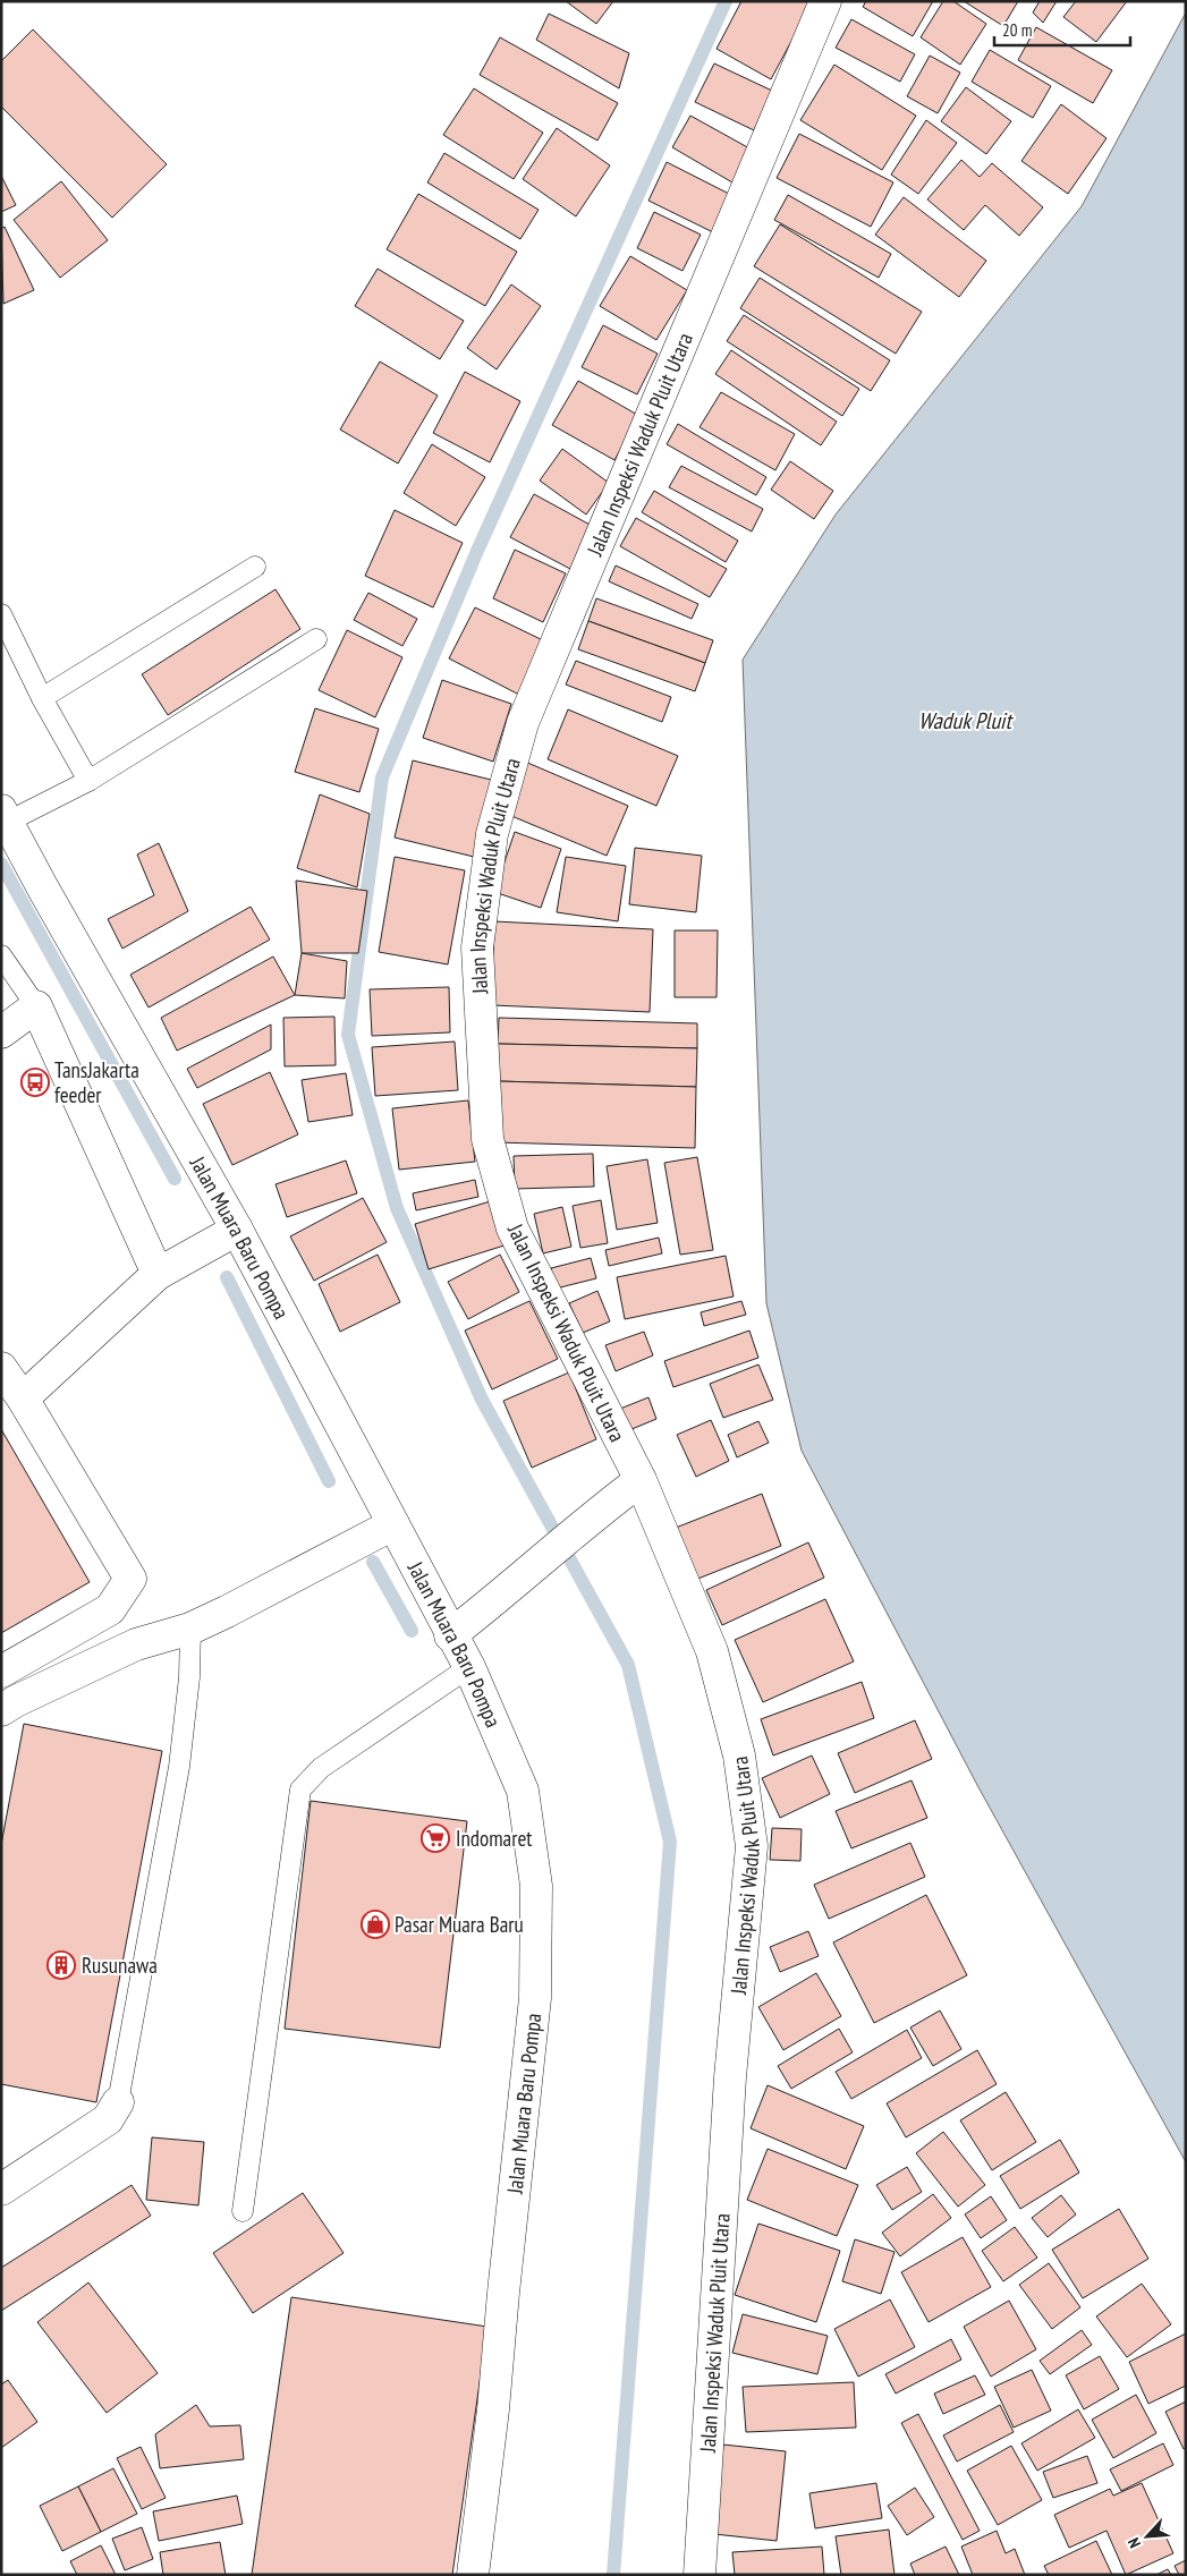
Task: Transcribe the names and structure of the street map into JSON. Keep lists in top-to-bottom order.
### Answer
{
  "streets": {
    "street": ["Jalan Inspeksi Waduk Pluit Utara", "Jalan Muara Baru Pompa"]
  },
  "water": ["Waduk Pluit"],
  "places": {
    "bus stop": ["TansJakarta feeder"],
    "supermarket": ["Indomaret"],
    "shop": ["Pasar Muara Baru"],
    "building": ["Rusunawa"]
  },
  "scale_bar": "20 m",
  "north": "bottom left"
}
